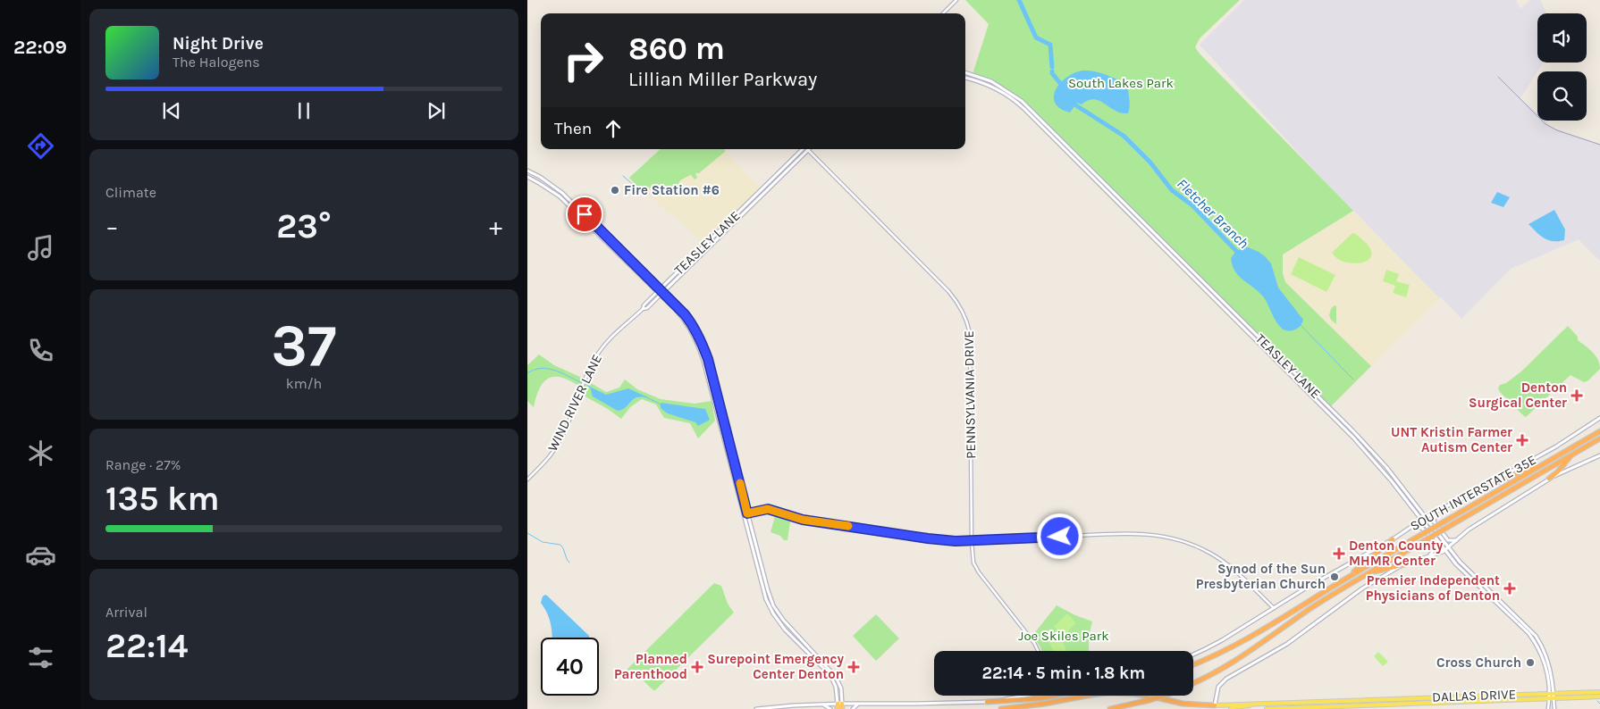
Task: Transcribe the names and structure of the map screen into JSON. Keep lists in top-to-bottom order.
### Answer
{
  "streets": {
    "main road": ["TEASLEY LANE", "SOUTH INTERSTATE 35E", "DALLAS DRIVE"],
    "street": ["PENNSYLVANIA DRIVE", "WIND RIVER LANE"]
  },
  "crossings": [
    ["TEASLEY LANE", "PENNSYLVANIA DRIVE"],
    ["TEASLEY LANE", "WIND RIVER LANE"],
    ["TEASLEY LANE", "SOUTH INTERSTATE 35E"],
    ["TEASLEY LANE", "DALLAS DRIVE"],
    ["SOUTH INTERSTATE 35E", "DALLAS DRIVE"]
  ],
  "water": ["Fletcher Branch"],
  "parks": ["South Lakes Park", "Joe Skiles Park"],
  "places": {
    "other": ["Fire Station #6", "Synod of the Sun Presbyterian Church", "Cross Church"],
    "health": [
      "Denton Surgical Center",
      "UNT Kristin Farmer Autism Center",
      "Denton County MHMR Center",
      "Premier Independent Physicians of Denton",
      "Planned Parenthood",
      "Surepoint Emergency Center Denton"
    ]
  },
  "page": {
    "tabs": "22:09",
    "turn": ["860 m", "Lillian Miller Parkway"],
    "song": ["Night Drive", "The Halogens"],
    "then": "Then",
    "tile": [
      "Climate",
      ["37", "km/h"],
      ["Range · 27%", "135 km"],
      ["Arrival", "22:14"]
    ],
    "heat": ["−", "23°", "+"],
    "limit": "40",
    "trip": "22:14 · 5 min · 1.8 km"
  }
}
